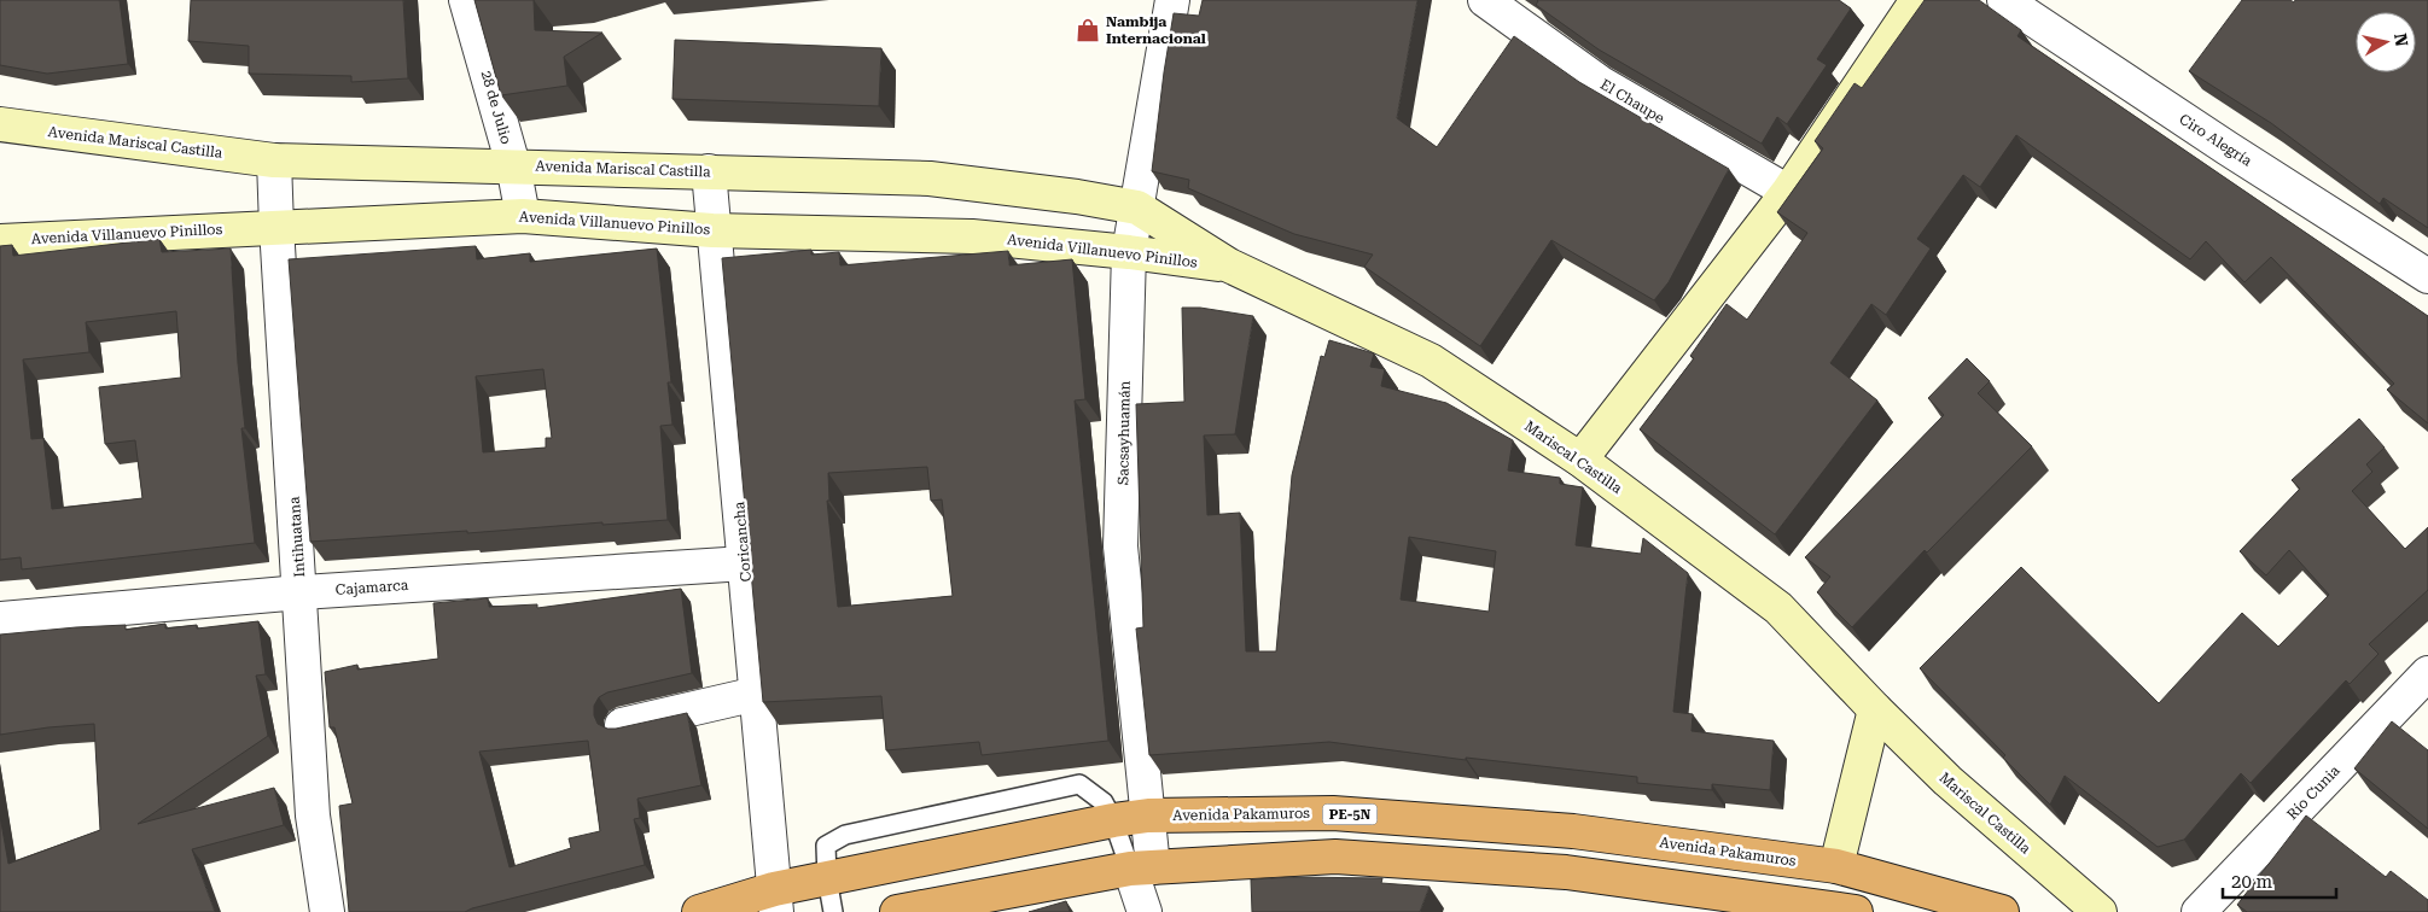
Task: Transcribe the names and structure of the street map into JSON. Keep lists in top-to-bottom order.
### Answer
{
  "streets": {
    "highway": ["Avenida Pakamuros", "PE-5N"],
    "street": [
      "El Chaupe",
      "28 de Julio",
      "Ciro Alegría",
      "Avenida Mariscal Castilla",
      "Avenida Villanuevo Pinillos",
      "Sacsayhuamán",
      "Mariscal Castilla",
      "Intihuatana",
      "Coricancha",
      "Cajamarca",
      "Río Cunia"
    ]
  },
  "crossings": [
    ["28 de Julio", "Avenida Mariscal Castilla"],
    ["28 de Julio", "Avenida Villanuevo Pinillos"],
    ["Avenida Mariscal Castilla", "Avenida Villanuevo Pinillos"],
    ["Avenida Mariscal Castilla", "Sacsayhuamán"],
    ["Avenida Mariscal Castilla", "Mariscal Castilla"],
    ["Avenida Mariscal Castilla", "Intihuatana"],
    ["Avenida Mariscal Castilla", "Coricancha"],
    ["Avenida Villanuevo Pinillos", "Sacsayhuamán"],
    ["Avenida Villanuevo Pinillos", "Mariscal Castilla"],
    ["Avenida Villanuevo Pinillos", "Intihuatana"],
    ["Avenida Villanuevo Pinillos", "Coricancha"],
    ["Sacsayhuamán", "Avenida Pakamuros"],
    ["Intihuatana", "Cajamarca"],
    ["Coricancha", "Cajamarca"],
    ["Coricancha", "Avenida Pakamuros"]
  ],
  "places": {
    "shop": ["Nambija Internacional"]
  },
  "scale_bar": "20 m",
  "north": "right"
}
